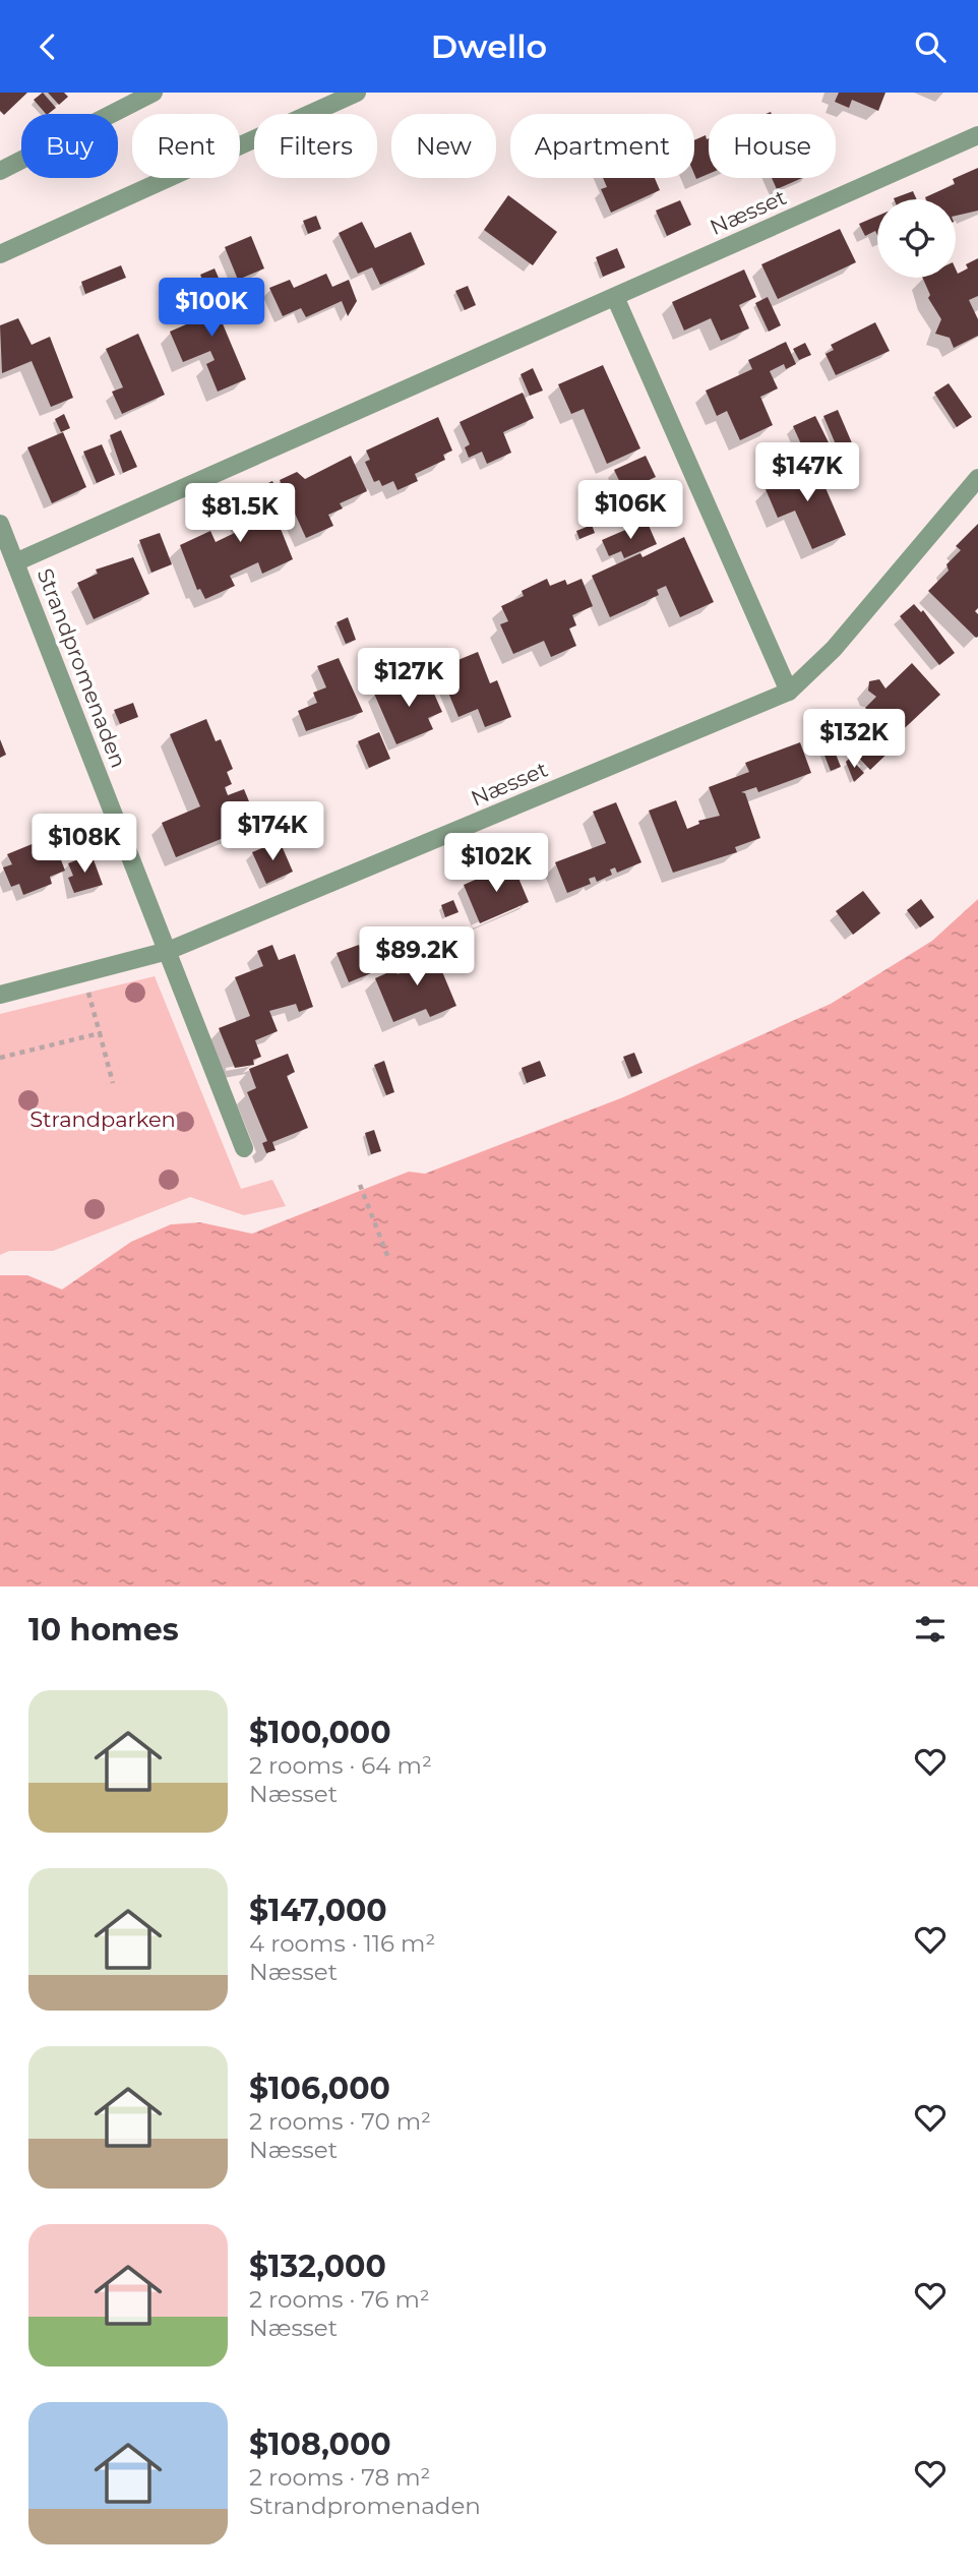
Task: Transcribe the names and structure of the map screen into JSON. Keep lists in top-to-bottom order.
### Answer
{
  "streets": {
    "street": ["Næsset", "Strandpromenaden"]
  },
  "crossings": [
    ["Næsset", "Strandpromenaden"]
  ],
  "parks": ["Strandparken"],
  "page": {
    "header": "Dwello",
    "chip": [
      "Buy",
      "Rent",
      "Filters",
      "New",
      "Apartment",
      "House"
    ],
    "price": [
      "$100K",
      "$147K",
      "$106K",
      "$81.5K",
      "$127K",
      "$132K",
      "$174K",
      "$108K",
      "$102K",
      "$89.2K"
    ],
    "heading": "10 homes",
    "list": [
      {
        "name": "$100,000",
        "note": "2 rooms · 64 m² · Næsset"
      },
      {
        "name": "$147,000",
        "note": "4 rooms · 116 m² · Næsset"
      },
      {
        "name": "$106,000",
        "note": "2 rooms · 70 m² · Næsset"
      },
      {
        "name": "$132,000",
        "note": "2 rooms · 76 m² · Næsset"
      },
      {
        "name": "$108,000",
        "note": "2 rooms · 78 m² · Strandpromenaden"
      }
    ]
  }
}
